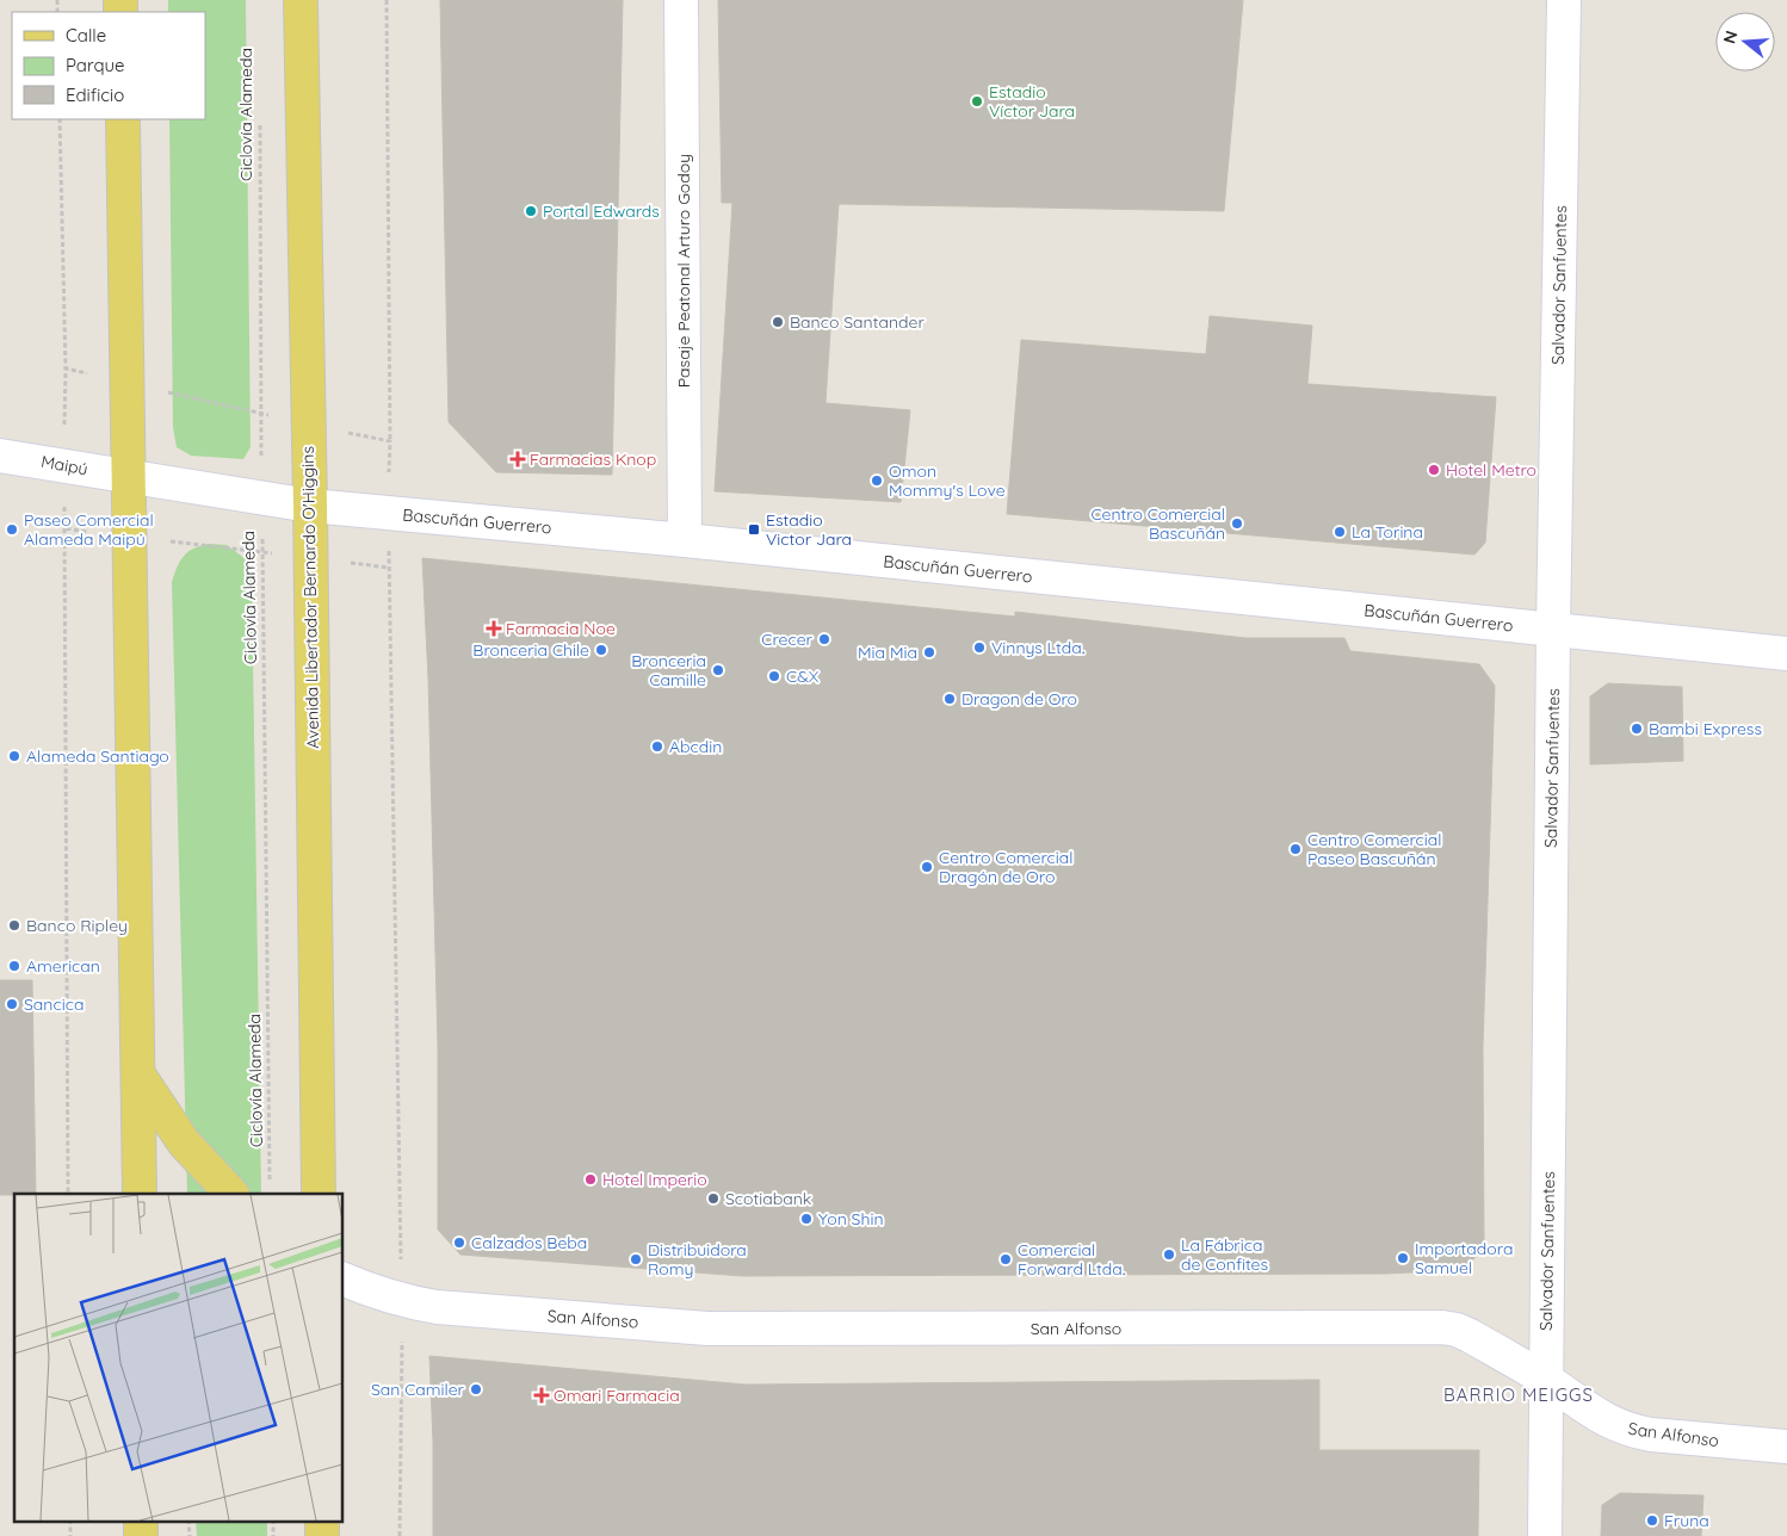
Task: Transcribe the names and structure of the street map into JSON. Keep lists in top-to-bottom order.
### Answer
{
  "streets": {
    "main road": ["Avenida Libertador Bernardo O'Higgins"],
    "street": [
      "Pasaje Peatonal Arturo Godoy",
      "Salvador Sanfuentes",
      "Maipú",
      "Bascuñán Guerrero",
      "San Alfonso"
    ],
    "path": ["Ciclovía Alameda"]
  },
  "crossings": [
    ["Ciclovía Alameda", "Bascuñán Guerrero"],
    ["Pasaje Peatonal Arturo Godoy", "Bascuñán Guerrero"],
    ["Salvador Sanfuentes", "Bascuñán Guerrero"],
    ["Salvador Sanfuentes", "San Alfonso"],
    ["Maipú", "Bascuñán Guerrero"],
    ["Bascuñán Guerrero", "Avenida Libertador Bernardo O'Higgins"]
  ],
  "districts": ["BARRIO MEIGGS"],
  "places": {
    "other": [
      "Estadio Víctor Jara",
      "Portal Edwards",
      "Banco Santander",
      "Hotel Metro",
      "Omon Mommy's Love",
      "Centro Comercial Bascuñán",
      "Paseo Comercial Alameda Maipú",
      "La Torina",
      "Crecer",
      "Vinnys Ltda.",
      "Bronceria Chile",
      "Mia Mia",
      "Bronceria Camille",
      "C&X",
      "Dragon de Oro",
      "Bambi Express",
      "Abcdin",
      "Alameda Santiago",
      "Centro Comercial Paseo Bascuñán",
      "Centro Comercial Dragón de Oro",
      "Banco Ripley",
      "American",
      "Sancica",
      "Hotel Imperio",
      "Scotiabank",
      "Yon Shin",
      "Calzados Beba",
      "La Fábrica de Confites",
      "Importadora Samuel",
      "Distribuidora Romy",
      "Comercial Forward Ltda.",
      "San Camiler",
      "Fruna"
    ],
    "health": ["Farmacias Knop", "Farmacia Noe", "Omari Farmacia"],
    "transit": ["Estadio Victor Jara"]
  },
  "legend": ["Calle", "Parque", "Edificio"],
  "north": "left"
}
